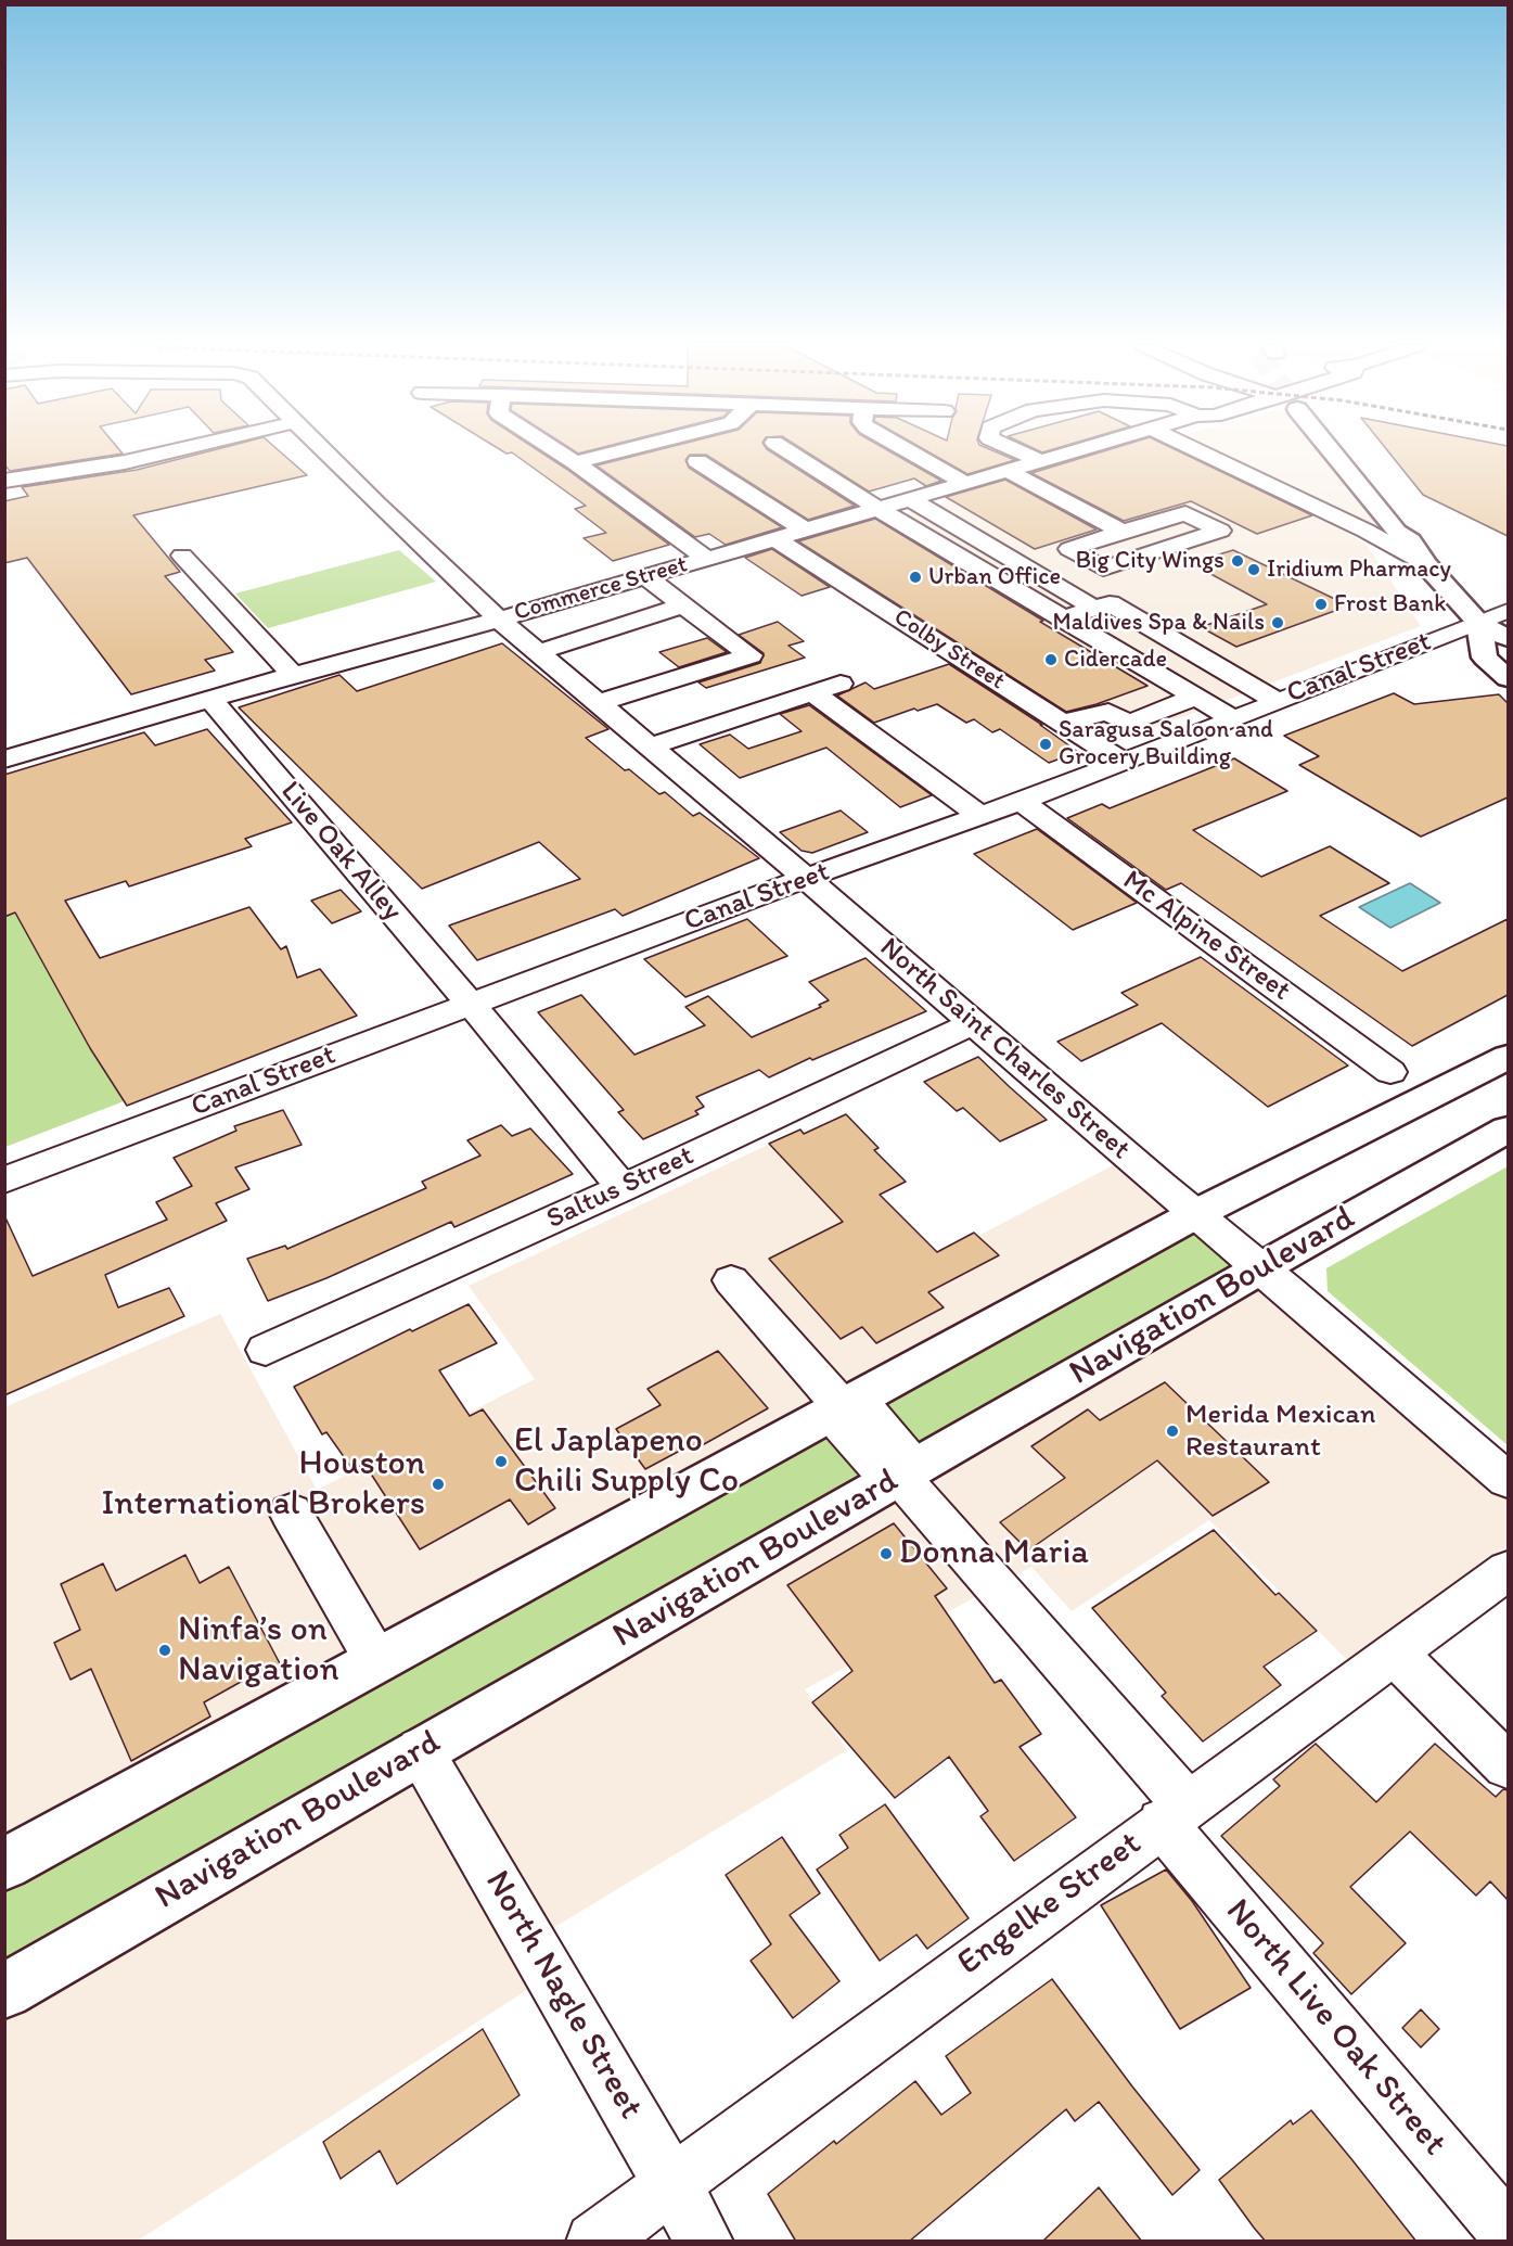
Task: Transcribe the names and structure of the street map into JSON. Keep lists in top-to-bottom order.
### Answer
{
  "streets": {
    "main road": ["Navigation Boulevard"],
    "street": [
      "Commerce Street",
      "Colby Street",
      "Canal Street",
      "Live Oak Alley",
      "Mc Alpine Street",
      "North Saint Charles Street",
      "Saltus Street",
      "Engelke Street",
      "North Nagle Street",
      "North Live Oak Street"
    ]
  },
  "crossings": [
    ["Commerce Street", "Colby Street"],
    ["Commerce Street", "Live Oak Alley"],
    ["Commerce Street", "North Saint Charles Street"],
    ["Colby Street", "Canal Street"],
    ["Canal Street", "Live Oak Alley"],
    ["Canal Street", "Mc Alpine Street"],
    ["Canal Street", "North Saint Charles Street"],
    ["North Saint Charles Street", "Saltus Street"],
    ["North Saint Charles Street", "Navigation Boulevard"],
    ["Navigation Boulevard", "North Nagle Street"],
    ["Navigation Boulevard", "North Live Oak Street"],
    ["Engelke Street", "North Nagle Street"],
    ["Engelke Street", "North Live Oak Street"]
  ],
  "places": [
    "Big City Wings",
    "Iridium Pharmacy",
    "Urban Office",
    "Frost Bank",
    "Maldives Spa & Nails",
    "Cidercade",
    "Saragusa Saloon and Grocery Building",
    "Merida Mexican Restaurant",
    "El Japlapeno Chili Supply Co",
    "Houston International Brokers",
    "Donna Maria",
    "Ninfa’s on Navigation"
  ]
}
